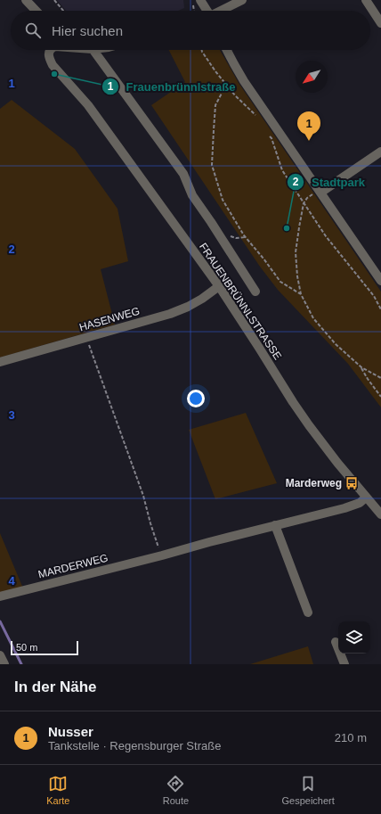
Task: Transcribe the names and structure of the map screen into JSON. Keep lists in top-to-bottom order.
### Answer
{
  "streets": {
    "street": ["FRAUENBRÜNNLSTRASSE", "HASENWEG", "MARDERWEG"]
  },
  "crossings": [
    ["FRAUENBRÜNNLSTRASSE", "HASENWEG"],
    ["FRAUENBRÜNNLSTRASSE", "MARDERWEG"]
  ],
  "places": {
    "other": ["Frauenbrünnlstraße", "Stadtpark"],
    "bus stop": ["Marderweg"]
  },
  "scale_bar": "50 m",
  "north": "bottom left",
  "page": {
    "search": "Hier suchen",
    "pins": "1",
    "scale": "50 m",
    "heading": "In der Nähe",
    "list": [
      {
        "mark": "1",
        "name": "Nusser",
        "note": "Tankstelle · Regensburger Straße",
        "value": "210 m"
      }
    ],
    "nav": ["Karte", "Route", "Gespeichert"]
  },
  "grid": {
    "rows": [
      "1",
      "2",
      "3",
      "4"
    ]
  }
}
